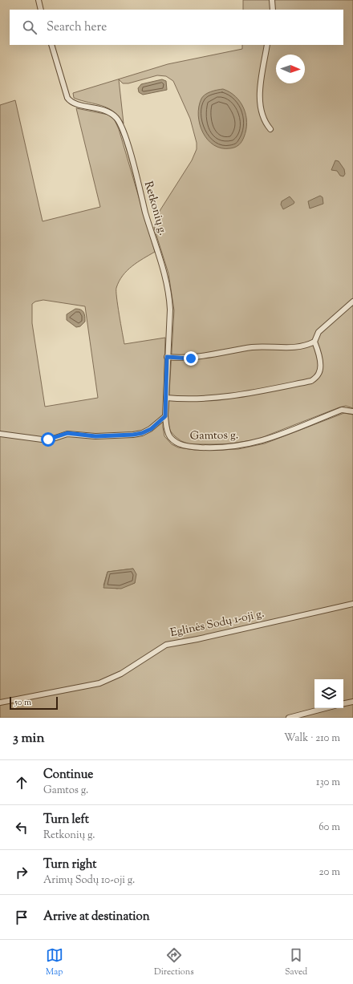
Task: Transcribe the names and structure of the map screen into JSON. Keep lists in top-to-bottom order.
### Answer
{
  "streets": {
    "street": ["Retkonių g.", "Gamtos g.", "Eglinės Sodų 1-oji g."]
  },
  "crossings": [
    ["Retkonių g.", "Gamtos g."]
  ],
  "scale_bar": "50 m",
  "north": "right",
  "page": {
    "search": "Search here",
    "scale": "50 m",
    "heading": ["3 min", "Walk · 210 m"],
    "list": [
      ["Continue", "Gamtos g.", "130 m"],
      ["Turn left", "Retkonių g.", "60 m"],
      ["Turn right", "Arimų Sodų 10-oji g.", "20 m"],
      "Arrive at destination"
    ],
    "nav": ["Map", "Directions", "Saved"]
  }
}
